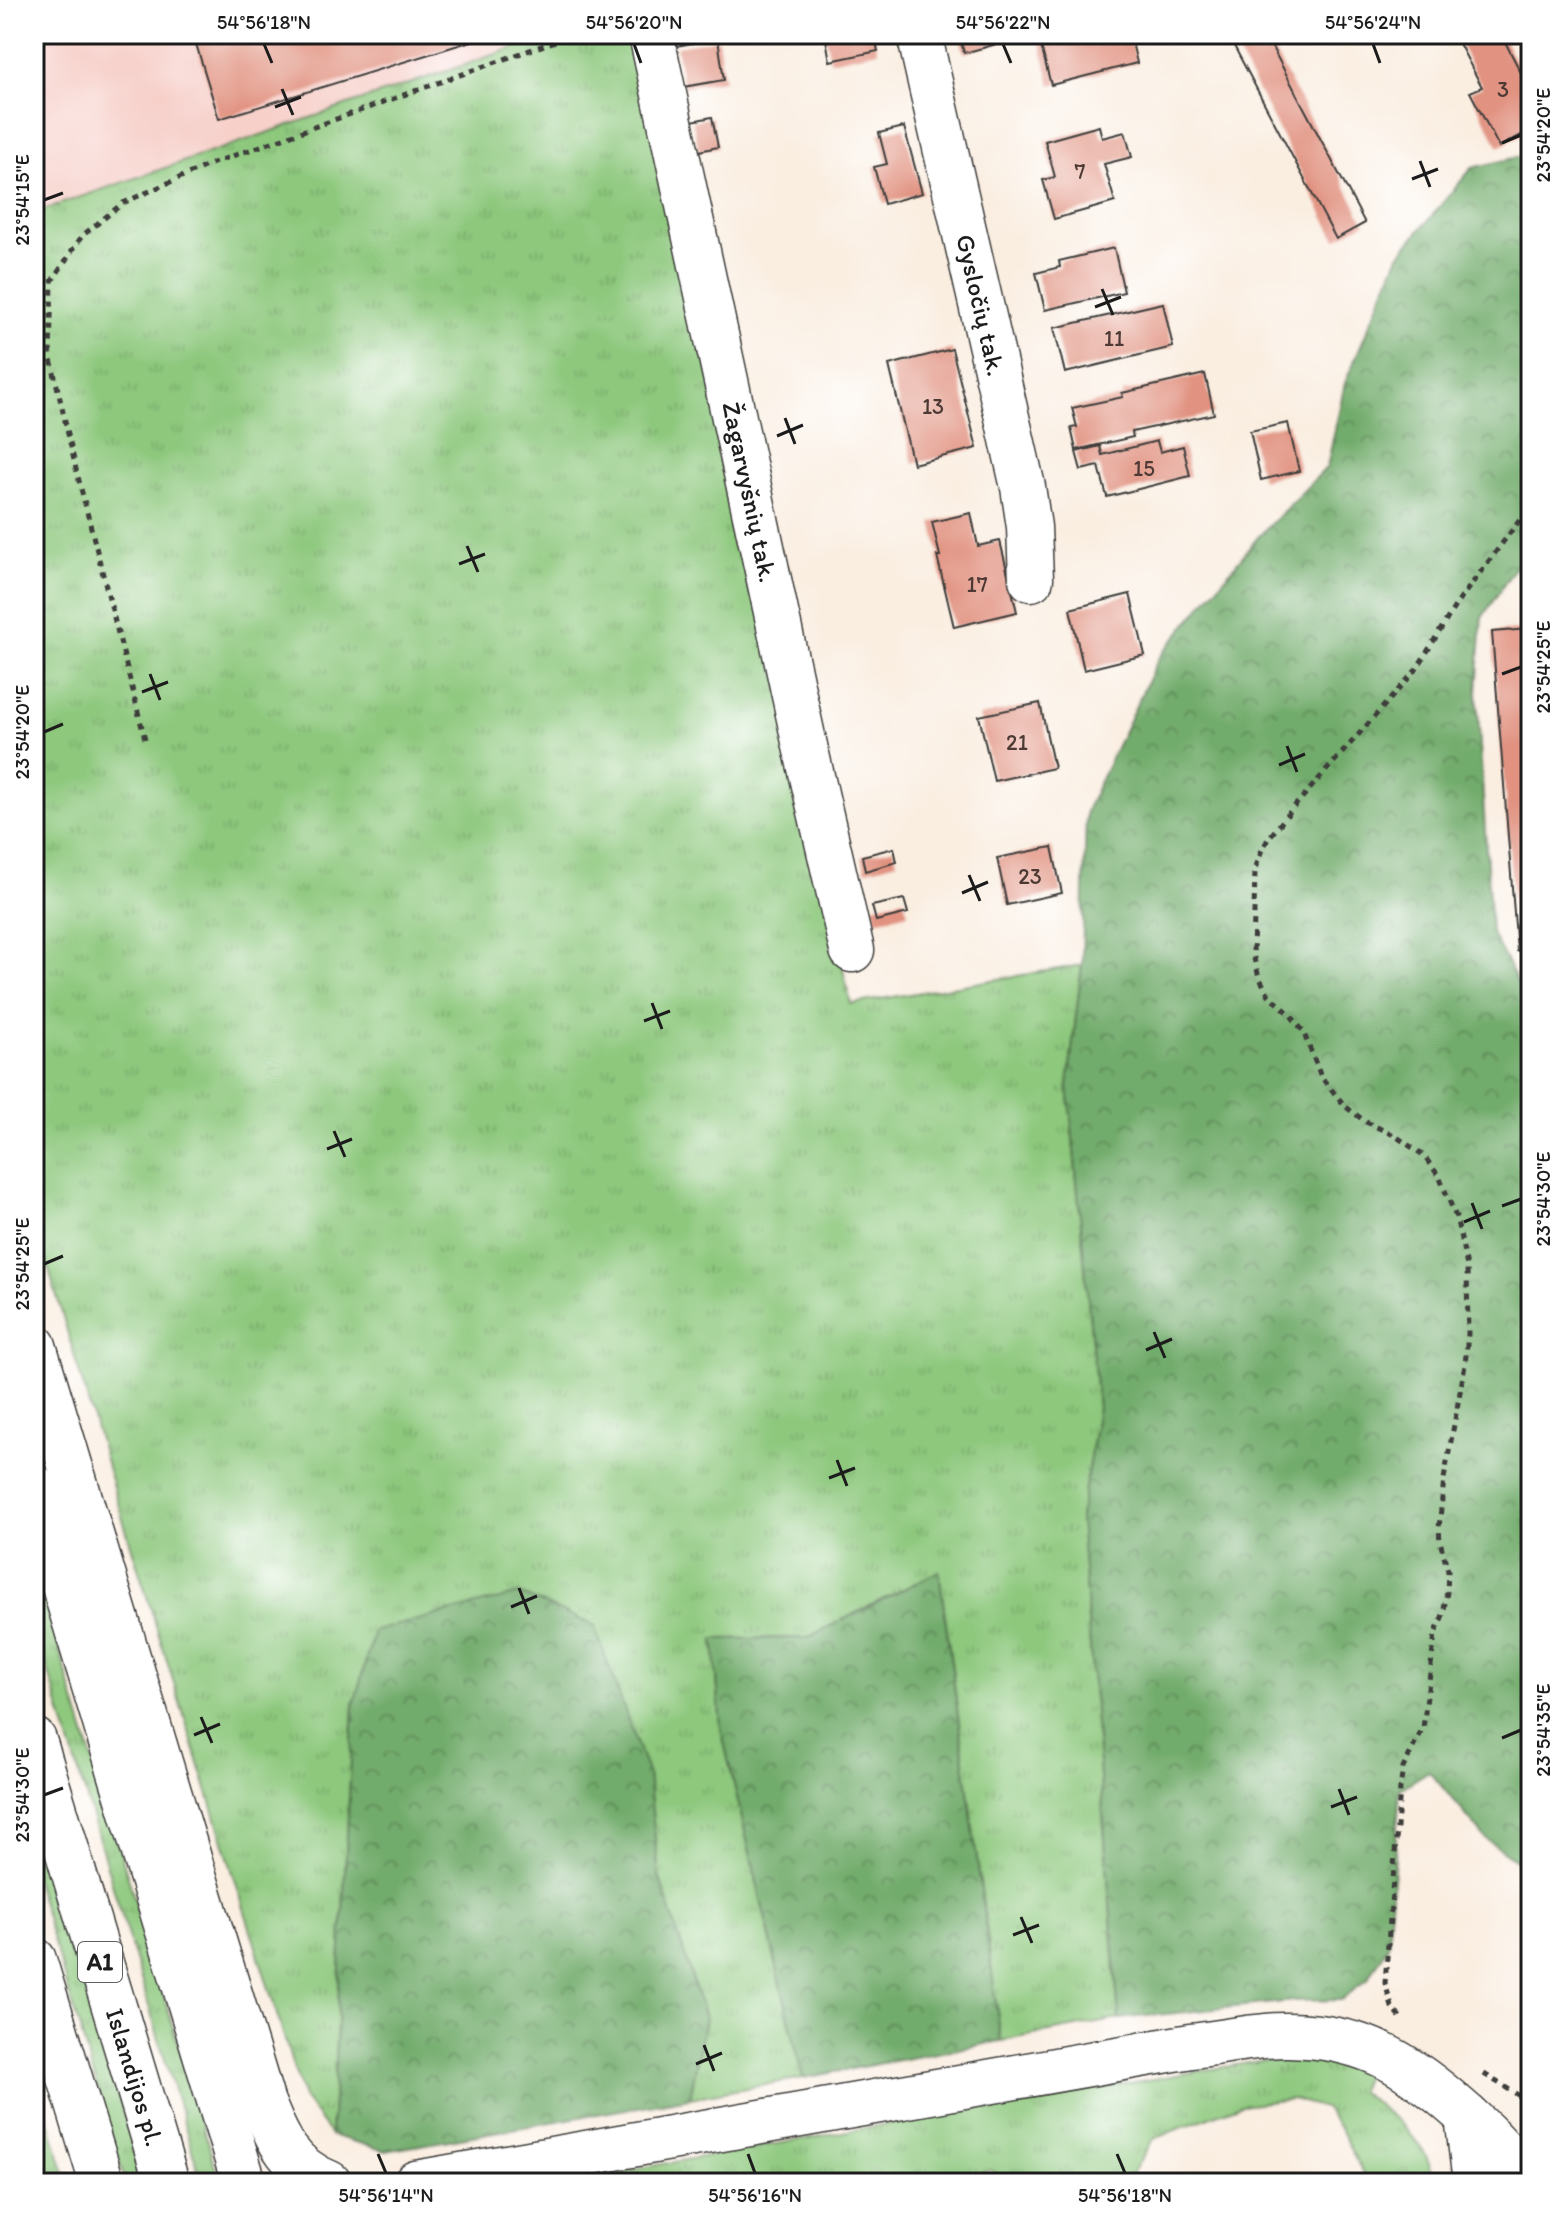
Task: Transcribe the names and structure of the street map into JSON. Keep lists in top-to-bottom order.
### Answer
{
  "streets": {
    "main road": [
      "Gysločių tak.",
      "Žagarvyšnių tak.",
      "A1",
      "Islandijos pl."
    ]
  },
  "house_numbers": [
    "3",
    "7",
    "11",
    "13",
    "15",
    "17",
    "21",
    "23"
  ],
  "coordinates": [
    "54°56'18\"N",
    "54°56'20\"N",
    "54°56'22\"N",
    "54°56'24\"N",
    "23°54'20\"E",
    "23°54'15\"E",
    "23°54'25\"E",
    "23°54'30\"E",
    "23°54'35\"E",
    "54°56'14\"N",
    "54°56'16\"N"
  ]
}
